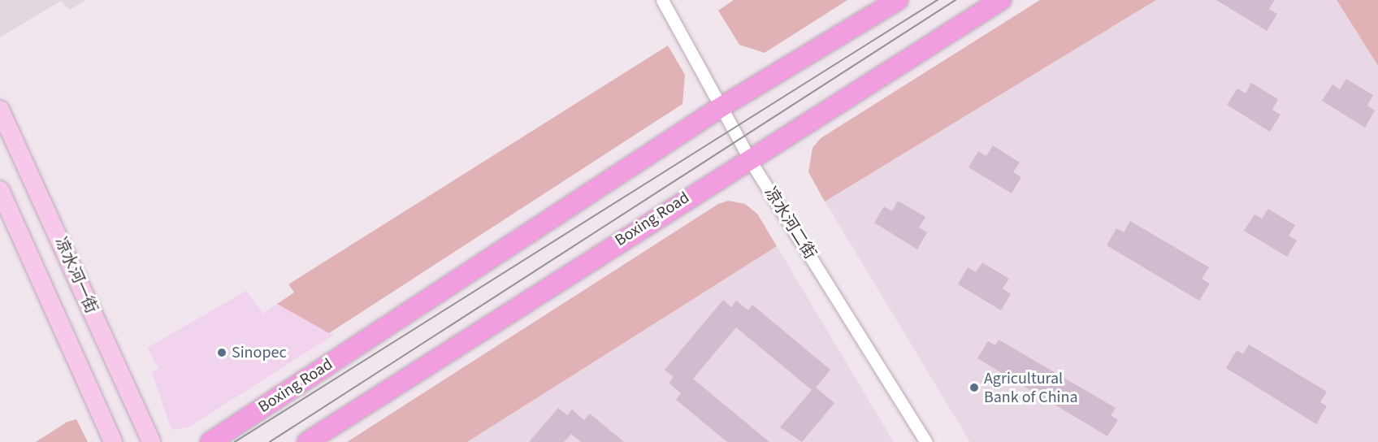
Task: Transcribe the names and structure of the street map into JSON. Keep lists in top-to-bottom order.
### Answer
{
  "streets": {
    "main road": ["Boxing Road", "凉水河一街"],
    "street": ["凉水河二街"]
  },
  "crossings": [
    ["Boxing Road", "凉水河二街"]
  ],
  "places": ["Sinopec", "Agricultural Bank of China"]
}
